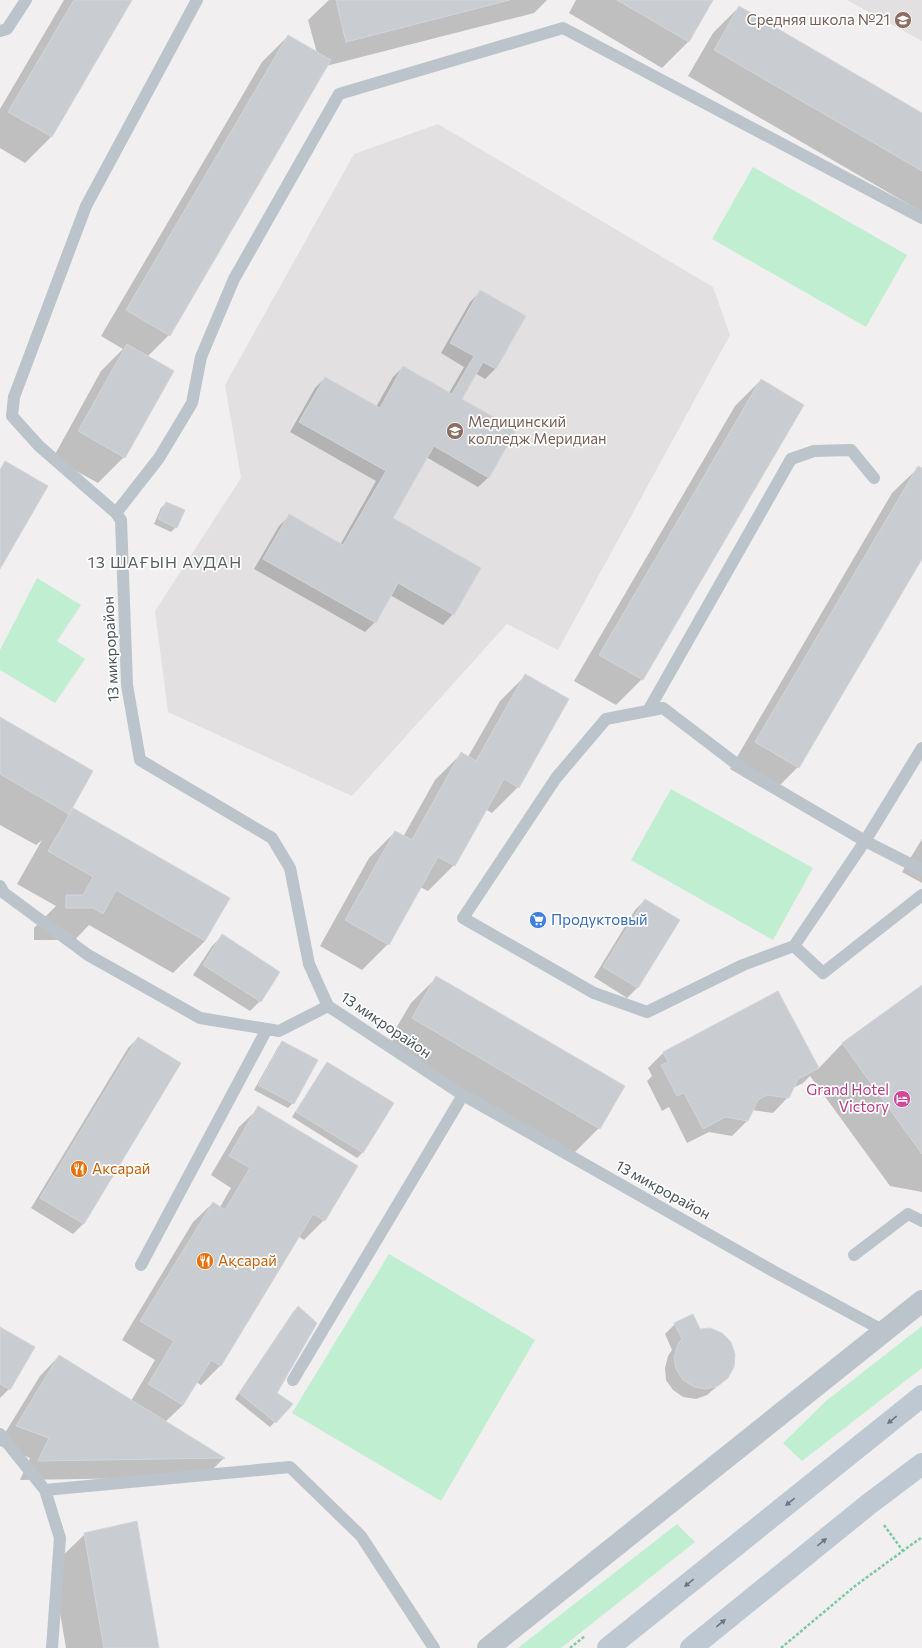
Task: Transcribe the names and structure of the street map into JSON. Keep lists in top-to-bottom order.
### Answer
{
  "streets": {
    "lane": ["13 микрорайон"]
  },
  "districts": ["13 ШАҒЫН АУДАН"],
  "places": {
    "school or university": ["Средняя школа №21", "Медицинский колледж Меридиан"],
    "supermarket": ["Продуктовый"],
    "hotel": ["Grand Hotel Victory"],
    "restaurant": ["Аксарай", "Ақсарай"]
  }
}
